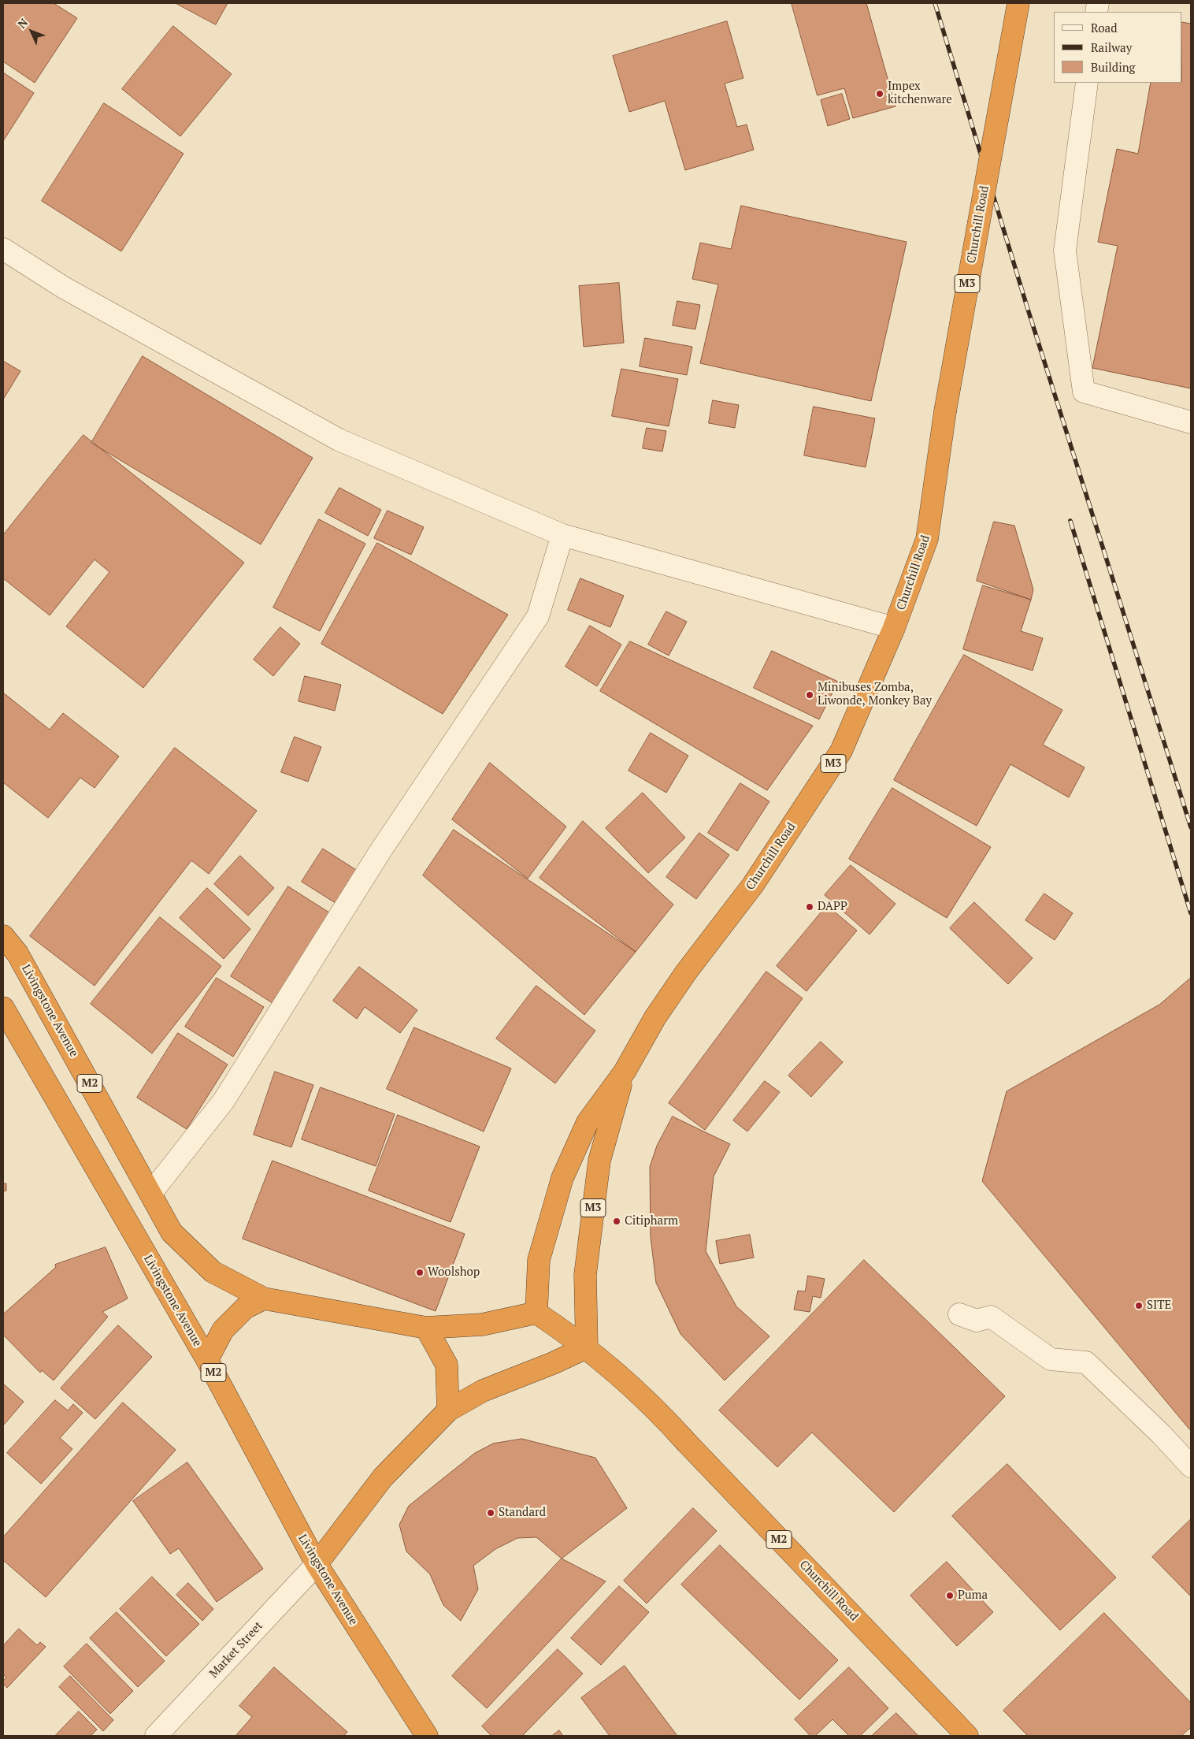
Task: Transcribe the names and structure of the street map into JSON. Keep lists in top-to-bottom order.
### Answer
{
  "streets": {
    "highway": [
      "Churchill Road",
      "M3",
      "Livingstone Avenue",
      "M2"
    ],
    "street": ["Market Street"]
  },
  "crossings": [
    ["Churchill Road", "M3"],
    ["Churchill Road", "M2"],
    ["M3", "M2"],
    ["Livingstone Avenue", "M2"],
    ["Livingstone Avenue", "Market Street"]
  ],
  "places": [
    "Impex kitchenware",
    "Minibuses Zomba, Liwonde, Monkey Bay",
    "DAPP",
    "Citipharm",
    "Woolshop",
    "SITE",
    "Standard",
    "Puma"
  ],
  "legend": ["Road", "Railway", "Building"],
  "north": "top left"
}
